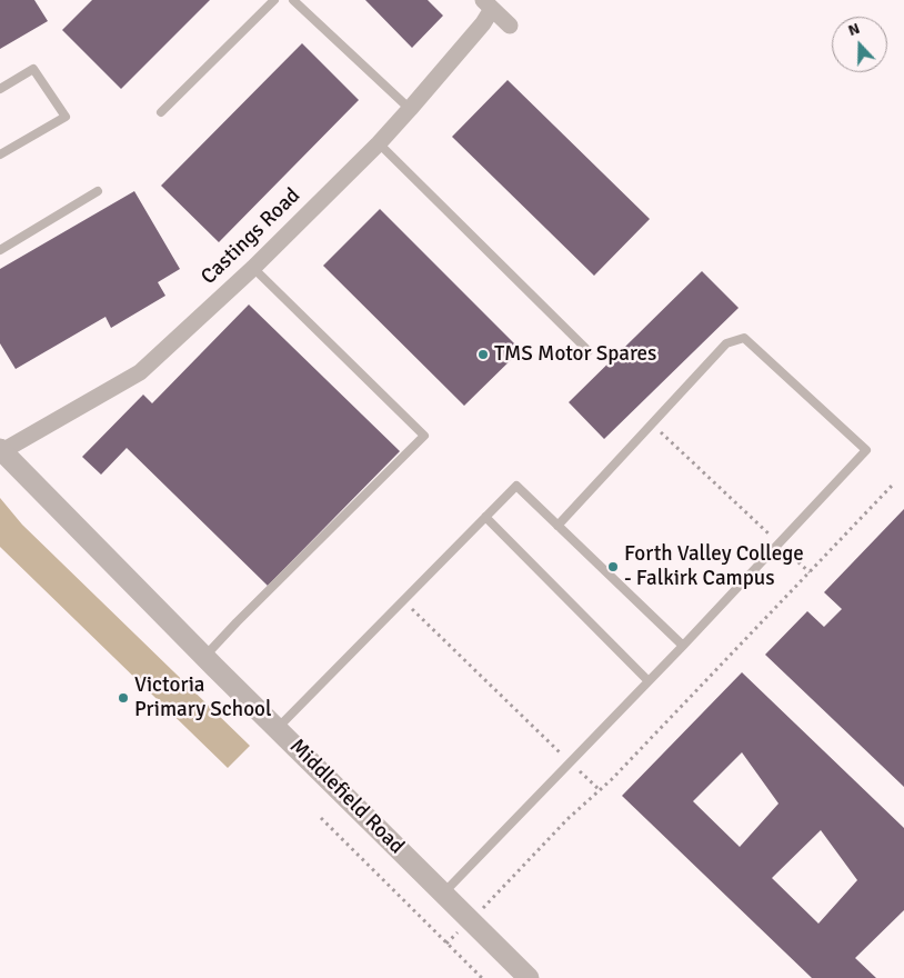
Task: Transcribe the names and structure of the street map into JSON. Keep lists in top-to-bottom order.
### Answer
{
  "streets": {
    "street": ["Castings Road", "Middlefield Road"]
  },
  "crossings": [
    ["Castings Road", "Middlefield Road"]
  ],
  "places": ["TMS Motor Spares", "Forth Valley College - Falkirk Campus", "Victoria Primary School"],
  "north": "top"
}
